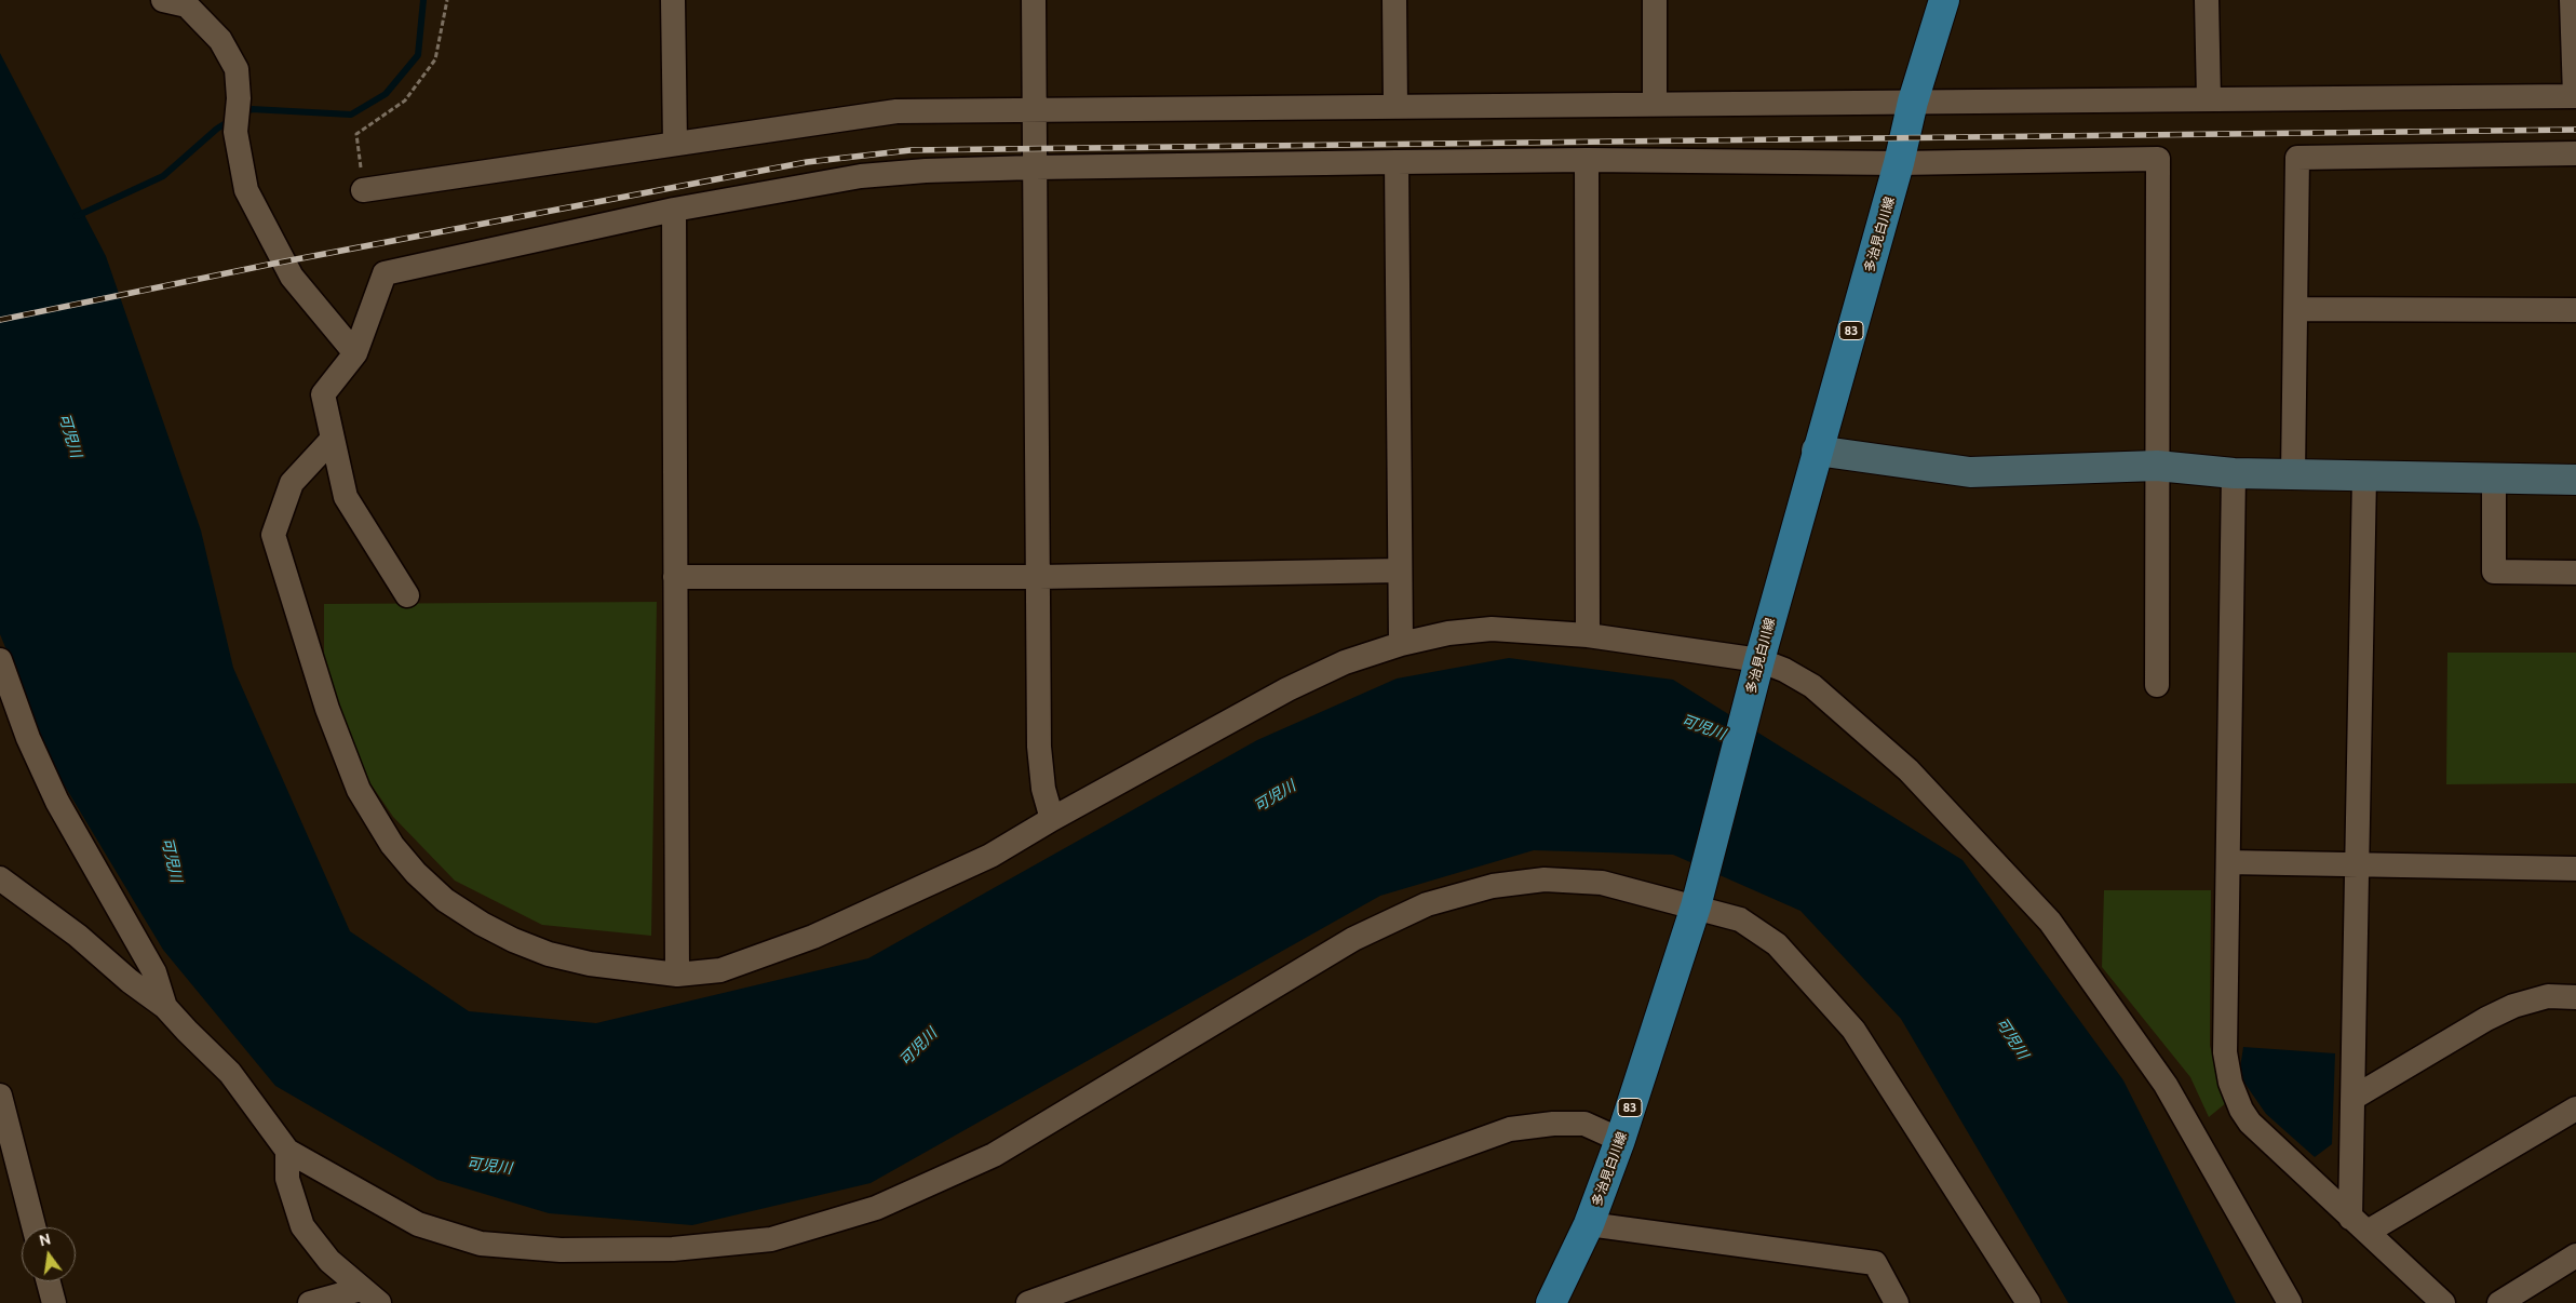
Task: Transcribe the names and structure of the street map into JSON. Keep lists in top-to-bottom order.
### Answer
{
  "streets": {
    "main road": ["多治見白川線", "83"]
  },
  "water": ["可児川"],
  "north": "top"
}
